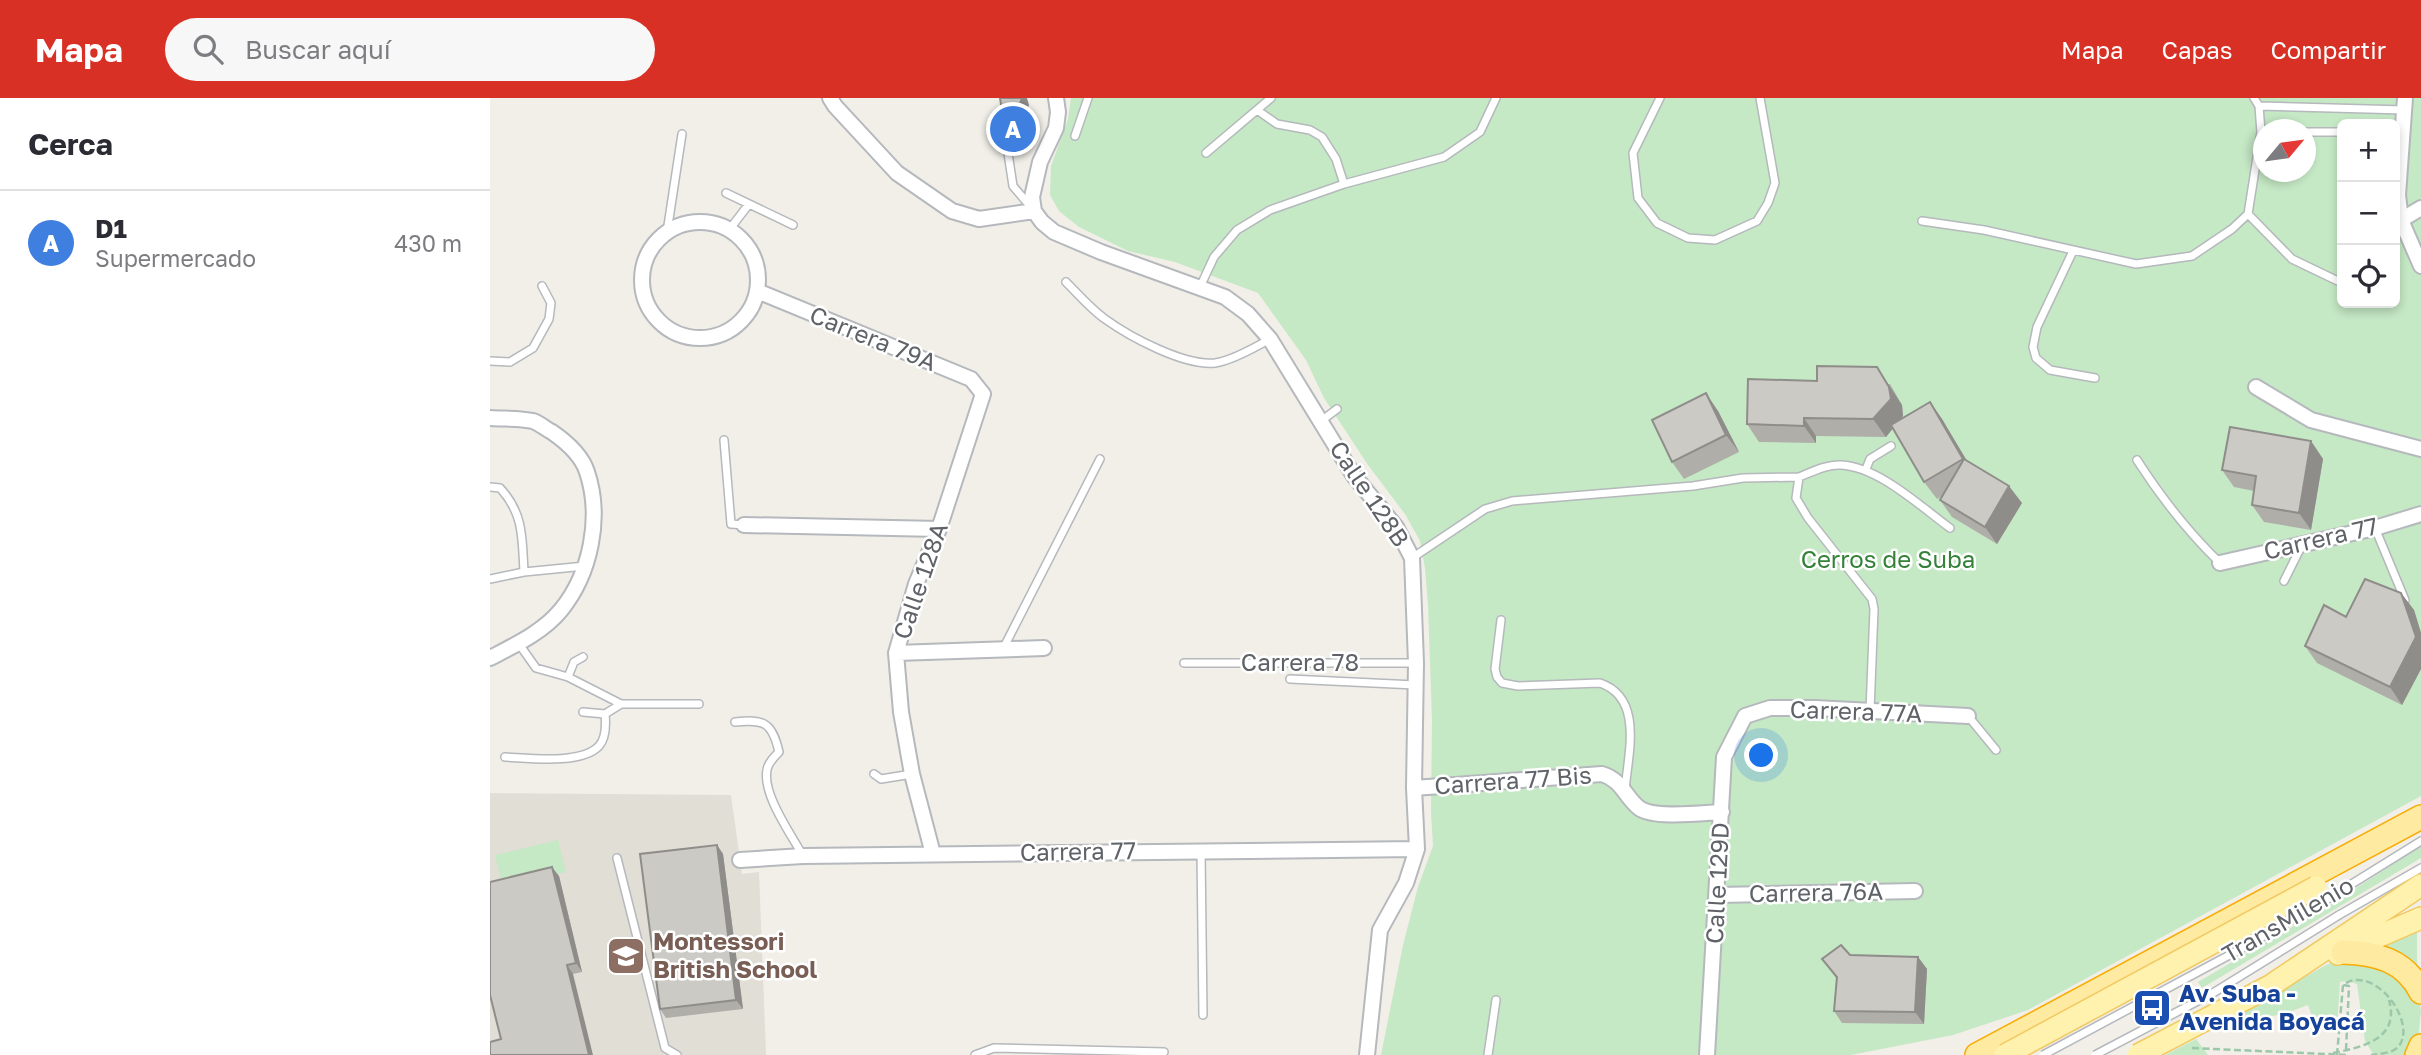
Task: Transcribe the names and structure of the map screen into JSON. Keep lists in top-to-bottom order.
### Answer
{
  "streets": {
    "street": [
      "Carrera 79A",
      "Calle 128B",
      "Carrera 77",
      "Calle 128A",
      "Carrera 77A",
      "Carrera 77 Bis",
      "Calle 129D",
      "Carrera 76A"
    ],
    "lane": ["Carrera 78", "TransMilenio"]
  },
  "crossings": [
    ["Carrera 79A", "Calle 128A"],
    ["Calle 128B", "Carrera 77"],
    ["Calle 128B", "Carrera 78"],
    ["Calle 128B", "Carrera 77 Bis"],
    ["Carrera 77", "Calle 128A"],
    ["Carrera 77A", "Calle 129D"],
    ["Carrera 77 Bis", "Calle 129D"],
    ["Calle 129D", "Carrera 76A"]
  ],
  "parks": ["Cerros de Suba"],
  "places": {
    "school or university": ["Montessori British School"],
    "bus stop": ["Av. Suba - Avenida Boyacá"]
  },
  "north": "top right",
  "page": {
    "header": "Mapa",
    "search": "Buscar aquí",
    "nav": ["Mapa", "Capas", "Compartir"],
    "heading": "Cerca",
    "pins": "A",
    "map_buttons": ["+", "−"],
    "list": [
      {
        "mark": "A",
        "name": "D1",
        "note": "Supermercado",
        "value": "430 m"
      }
    ]
  }
}
